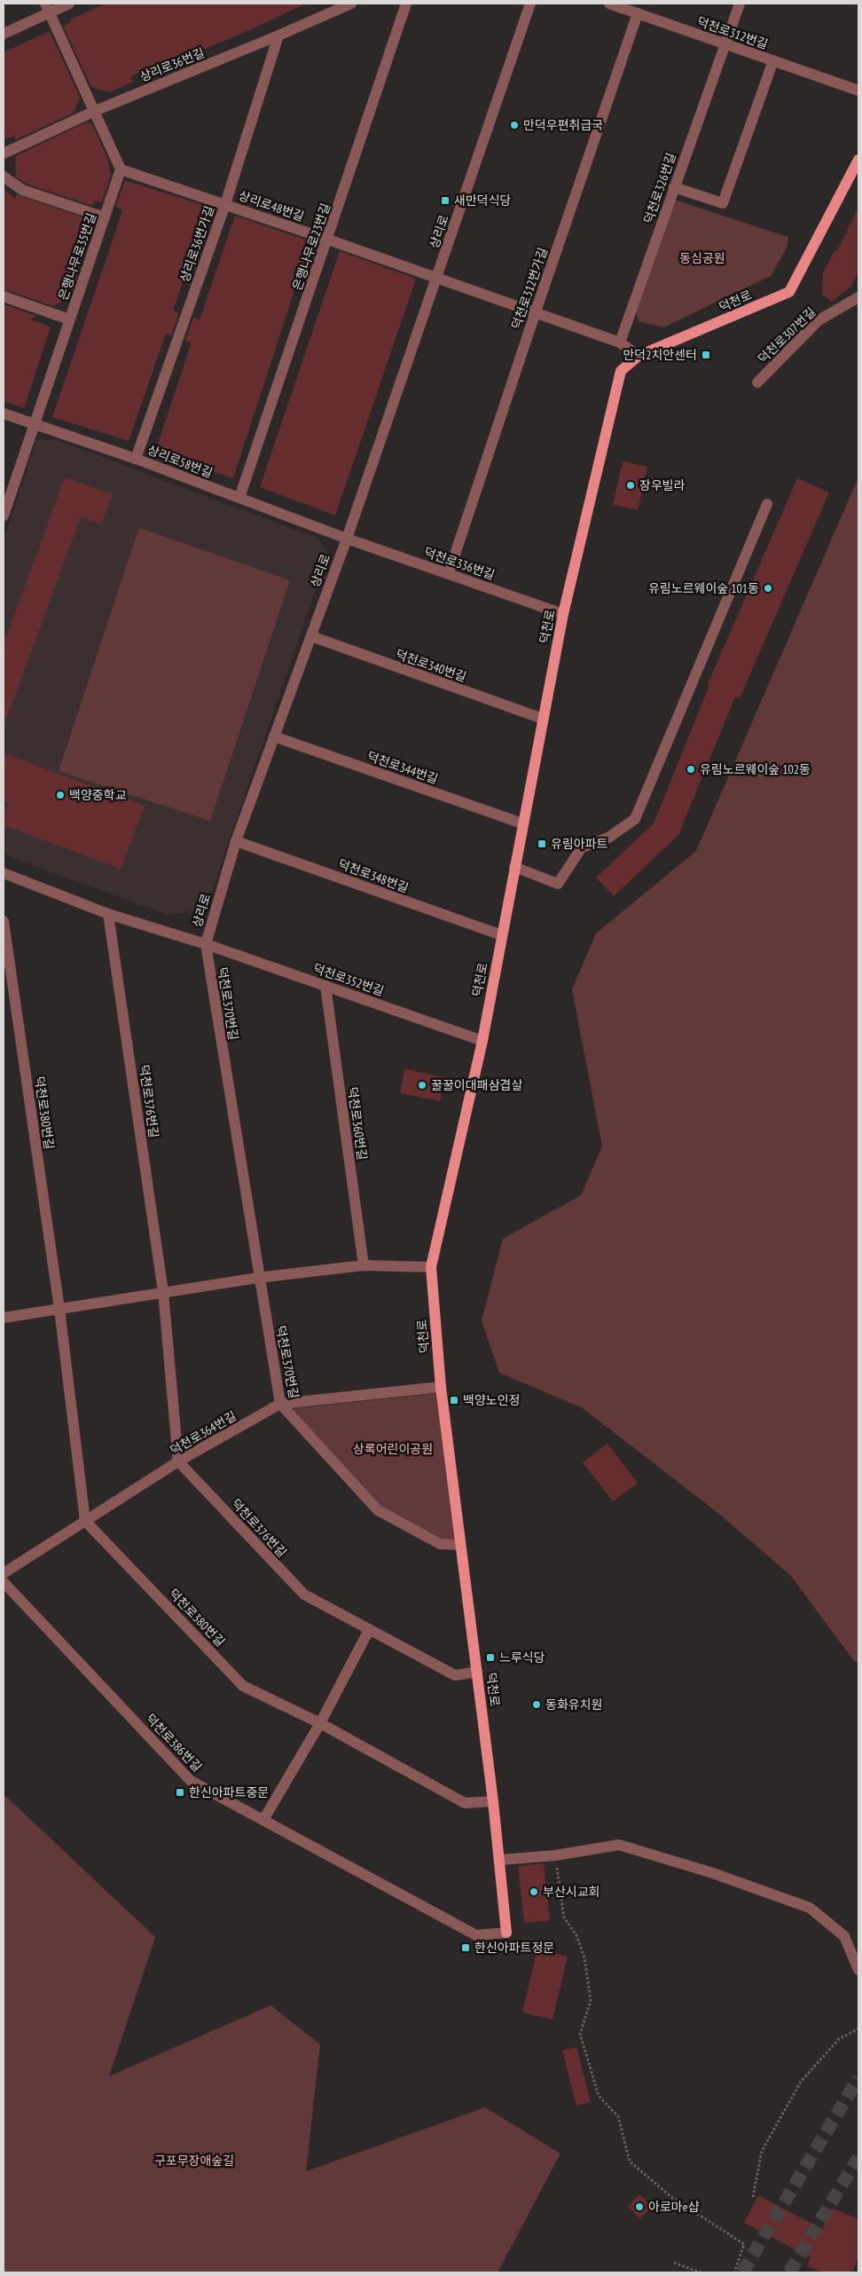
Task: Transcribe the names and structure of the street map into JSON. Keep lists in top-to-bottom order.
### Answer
{
  "streets": {
    "main road": ["덕천로"],
    "street": [
      "덕천로312번길",
      "상리로36번길",
      "덕천로326번길",
      "상리로48번길",
      "상리로",
      "상리로36번가길",
      "은행나무로23번길",
      "은행나무로35번길",
      "덕천로312번가길",
      "덕천로307번길",
      "상리로58번길",
      "덕천로336번길",
      "덕천로340번길",
      "덕천로344번길",
      "덕천로348번길",
      "덕천로352번길",
      "덕천로370번길",
      "덕천로376번길",
      "덕천로380번길",
      "덕천로360번길",
      "덕천로364번길",
      "덕천로386번길"
    ]
  },
  "crossings": [
    ["덕천로312번길", "덕천로326번길"],
    ["덕천로312번길", "덕천로312번가길"],
    ["상리로36번길", "상리로36번가길"],
    ["덕천로326번길", "상리로48번길"],
    ["상리로48번길", "상리로"],
    ["상리로48번길", "상리로36번가길"],
    ["상리로48번길", "은행나무로23번길"],
    ["상리로48번길", "은행나무로35번길"],
    ["상리로48번길", "덕천로312번가길"],
    ["상리로48번길", "덕천로"],
    ["상리로", "상리로58번길"],
    ["상리로", "덕천로336번길"],
    ["상리로", "덕천로340번길"],
    ["상리로", "덕천로344번길"],
    ["상리로", "덕천로348번길"],
    ["상리로", "덕천로352번길"],
    ["상리로", "덕천로370번길"],
    ["상리로", "덕천로376번길"],
    ["상리로36번가길", "상리로58번길"],
    ["은행나무로23번길", "상리로58번길"],
    ["은행나무로35번길", "상리로58번길"],
    ["덕천로312번가길", "덕천로336번길"],
    ["덕천로", "덕천로336번길"],
    ["덕천로", "덕천로340번길"],
    ["덕천로", "덕천로344번길"],
    ["덕천로", "덕천로348번길"],
    ["덕천로", "덕천로352번길"],
    ["덕천로", "덕천로370번길"],
    ["덕천로", "덕천로376번길"],
    ["덕천로", "덕천로380번길"],
    ["덕천로", "덕천로364번길"],
    ["덕천로", "덕천로386번길"],
    ["상리로58번길", "덕천로336번길"],
    ["덕천로352번길", "덕천로370번길"],
    ["덕천로352번길", "덕천로360번길"],
    ["덕천로370번길", "덕천로364번길"],
    ["덕천로376번길", "덕천로364번길"],
    ["덕천로380번길", "덕천로364번길"]
  ],
  "parks": ["동심공원", "상록어린이공원", "구포무장애숲길"],
  "places": {
    "other": [
      "만덕우편취급국",
      "장우빌라",
      "유림노르웨이숲 101동",
      "유림노르웨이숲 102동",
      "백양중학교",
      "꿀꿀이대패삼겹살",
      "동화유치원",
      "부산시교회",
      "아로마e샵"
    ],
    "transit": [
      "새만덕식당",
      "만덕2치안센터",
      "유림아파트",
      "백양노인정",
      "느루식당",
      "한신아파트중문",
      "한신아파트정문"
    ]
  }
}
